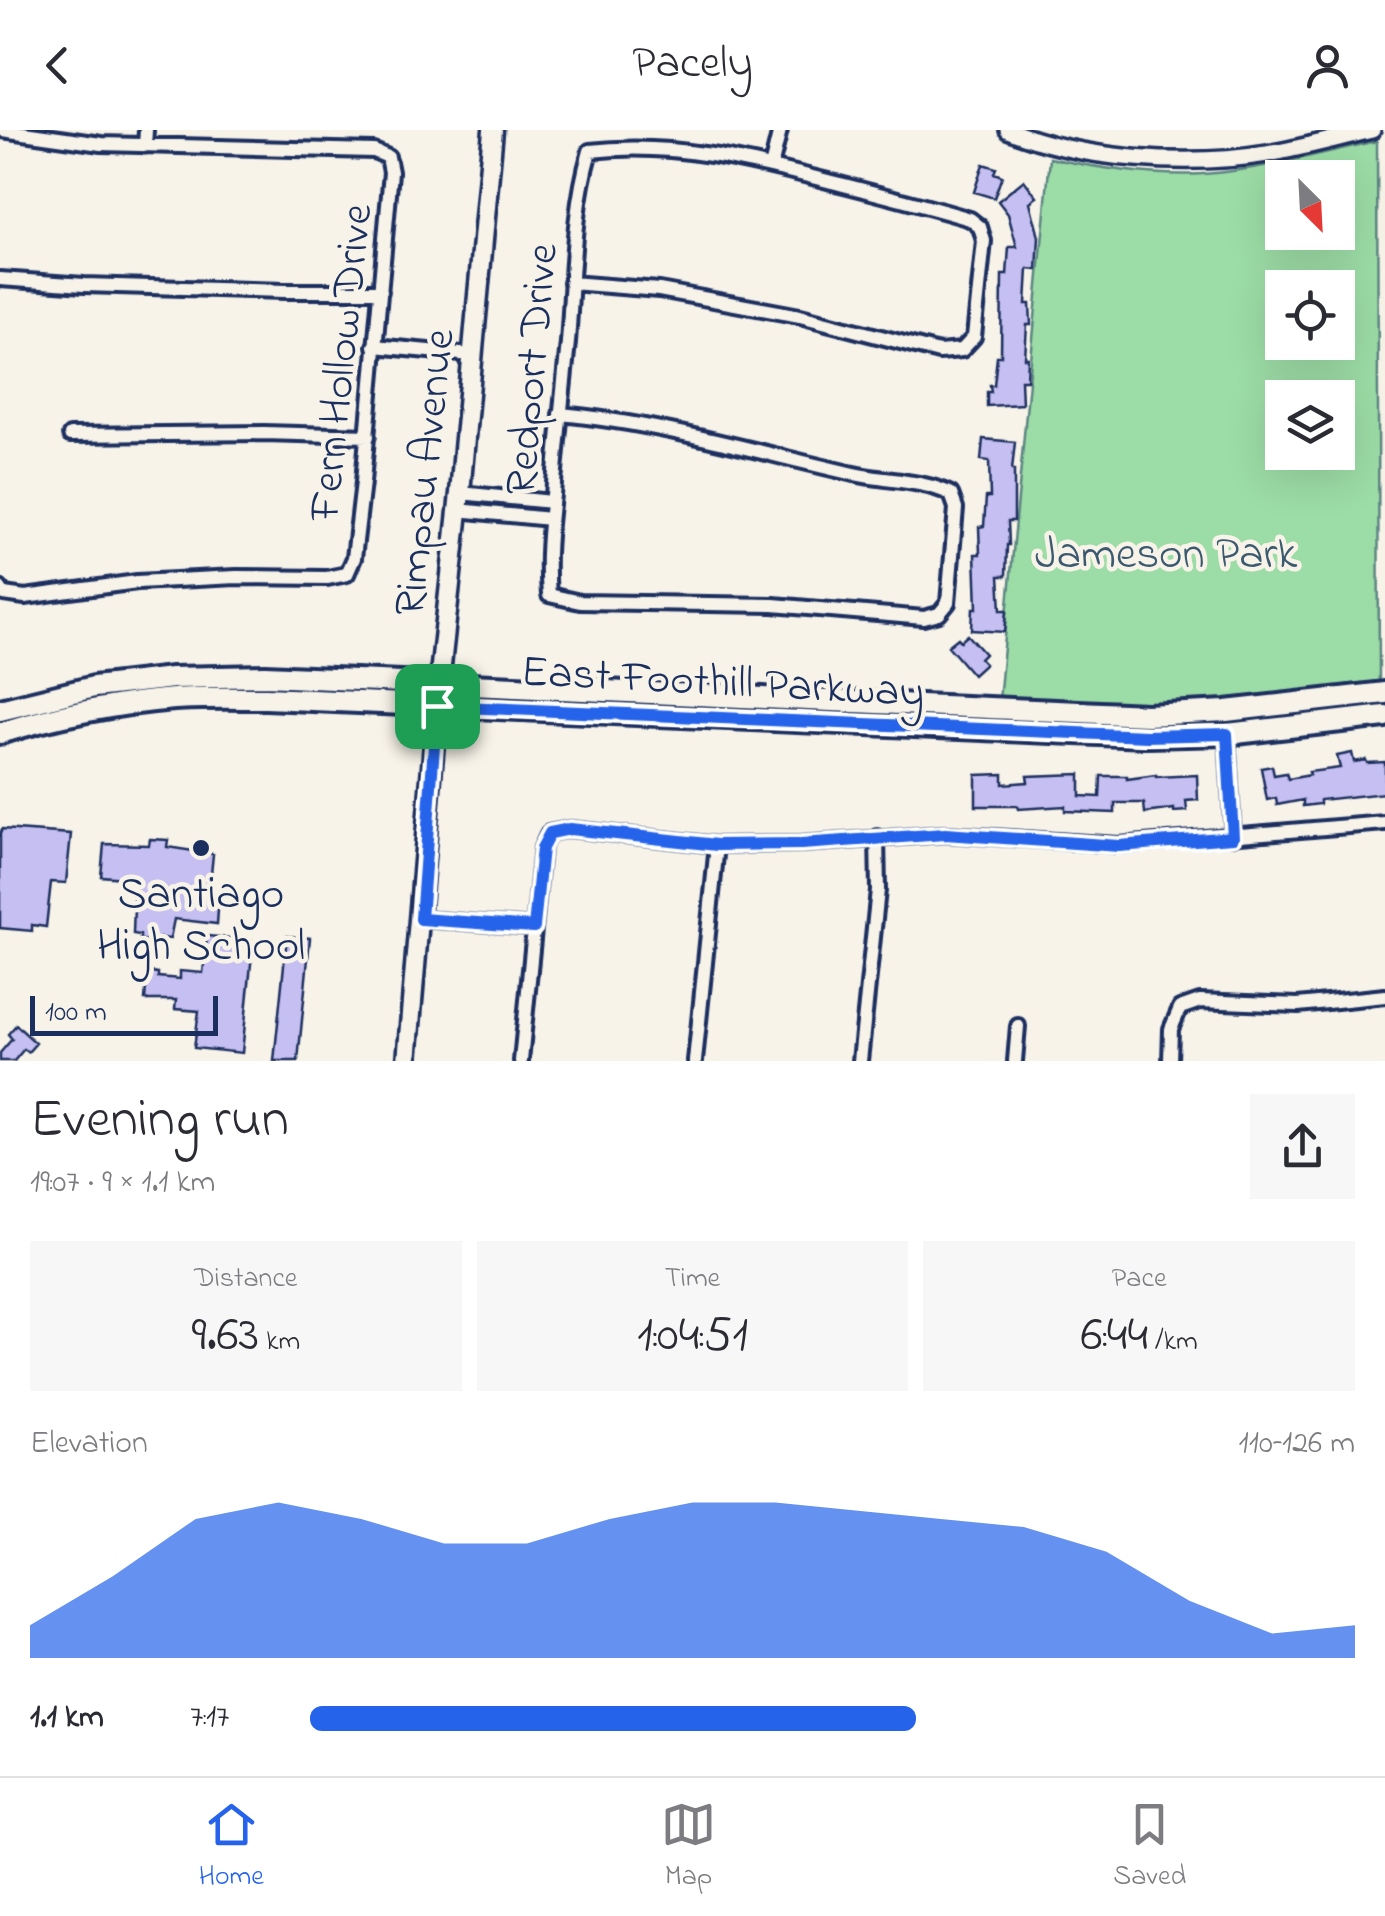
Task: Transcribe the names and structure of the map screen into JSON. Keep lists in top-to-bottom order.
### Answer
{
  "streets": {
    "main road": ["Rimpau Avenue", "East Foothill Parkway"],
    "street": ["Fern Hollow Drive", "Redport Drive"]
  },
  "crossings": [
    ["Rimpau Avenue", "East Foothill Parkway"]
  ],
  "parks": ["Jameson Park"],
  "places": ["Santiago High School"],
  "scale_bar": "100 m",
  "north": "bottom right",
  "page": {
    "header": "Pacely",
    "scale": "100 m",
    "heading": ["Evening run", "19:07 · 9 × 1.1 km"],
    "stats": [
      ["Distance", "9.63 km"],
      ["Time", "1:04:51"],
      ["Pace", "6:44 /km"]
    ],
    "chart": ["Elevation", "110–126 m"],
    "list": [
      {
        "name": "1.1 km",
        "note": "7:17"
      }
    ],
    "tabs": ["Home", "Map", "Saved"]
  }
}
